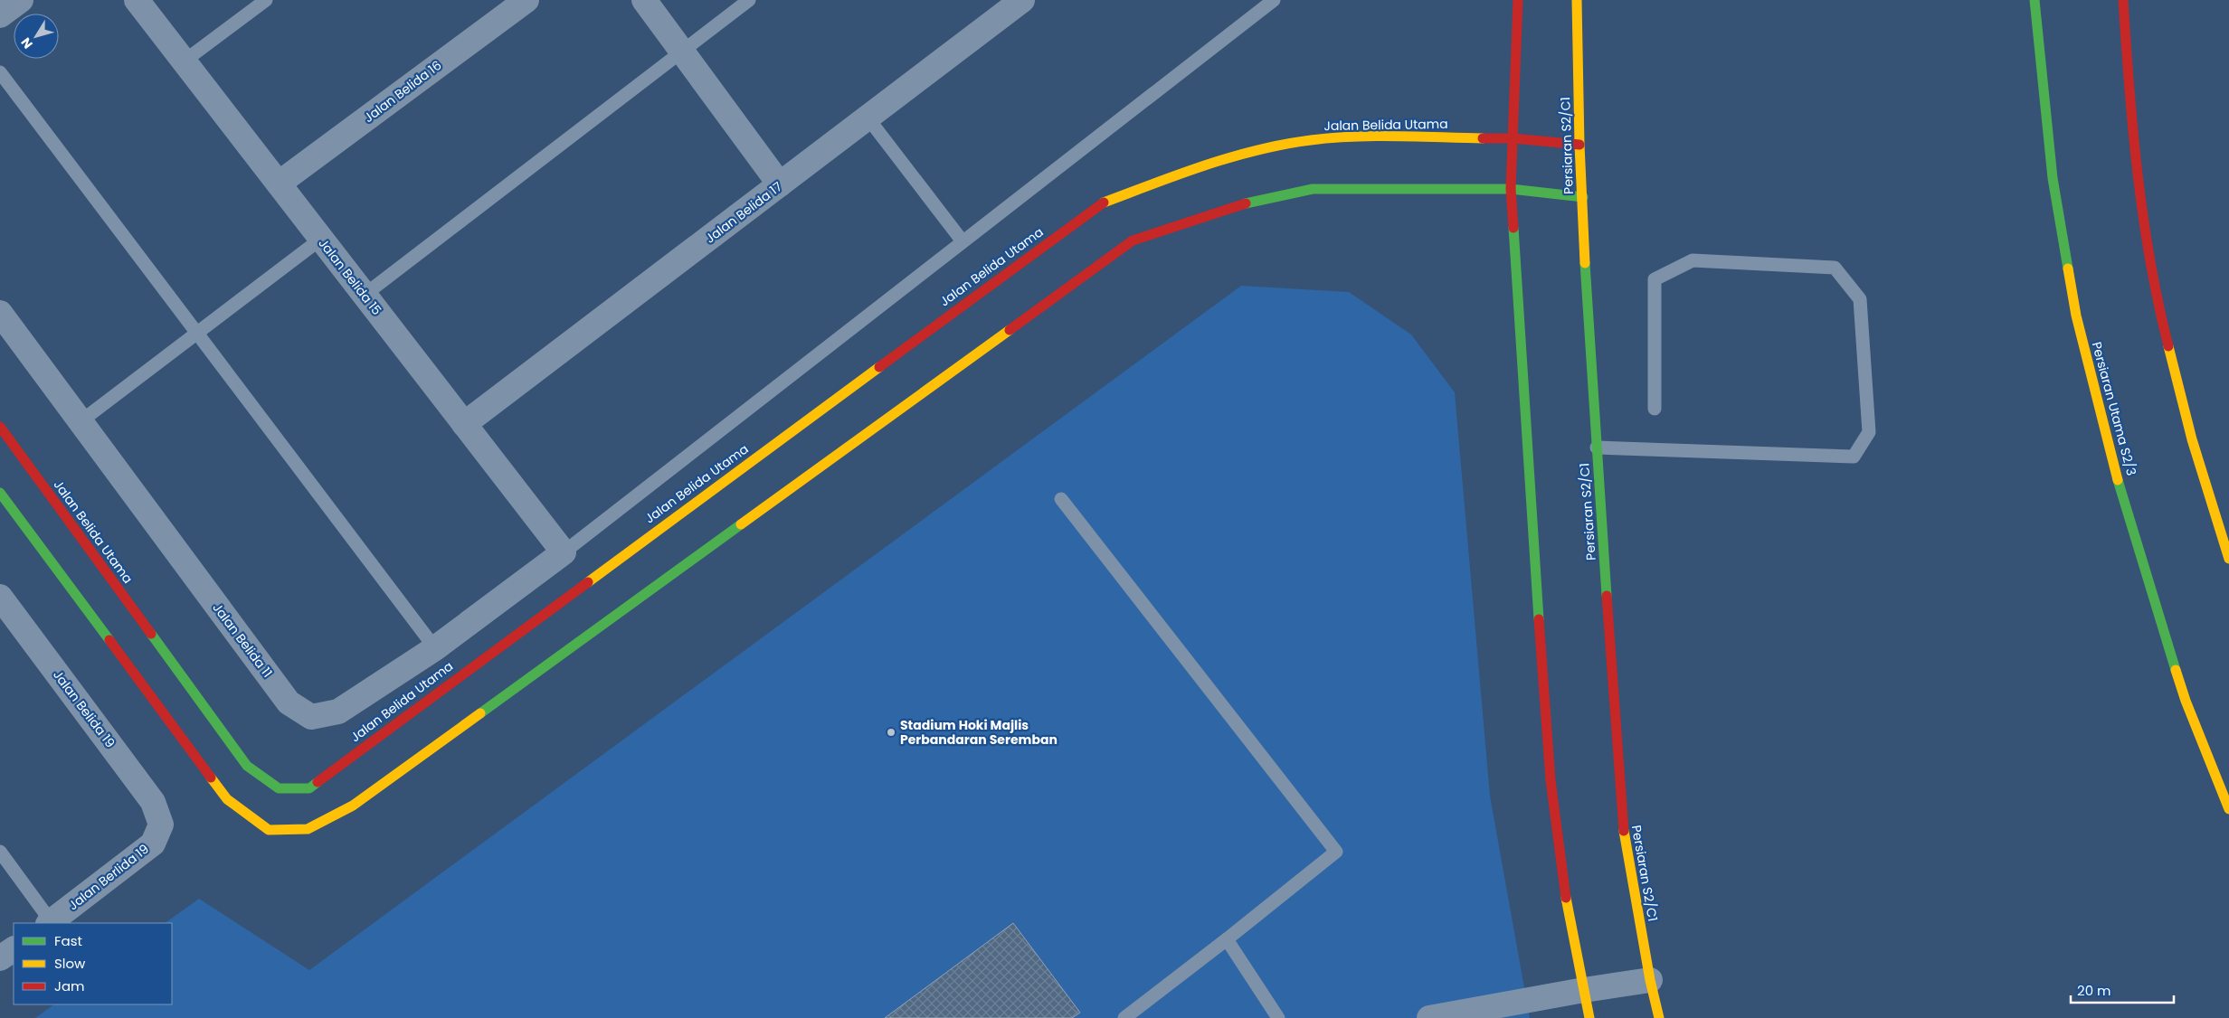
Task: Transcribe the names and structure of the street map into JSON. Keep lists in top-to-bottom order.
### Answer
{
  "streets": {
    "main road": ["Jalan Belida Utama", "Persiaran S2/C1", "Persiaran Utama S2/3"],
    "street": [
      "Jalan Belida 16",
      "Jalan Belida 17",
      "Jalan Belida 15",
      "Jalan Belida 11",
      "Jalan Belida 19",
      "Jalan Berlida 19"
    ]
  },
  "crossings": [
    ["Jalan Belida 16", "Jalan Belida 15"],
    ["Jalan Belida Utama", "Persiaran S2/C1"],
    ["Jalan Belida 17", "Jalan Belida 15"],
    ["Jalan Belida 15", "Jalan Belida 11"],
    ["Jalan Belida 19", "Jalan Berlida 19"]
  ],
  "places": ["Stadium Hoki Majlis Perbandaran Seremban"],
  "legend": ["Fast", "Slow", "Jam"],
  "scale_bar": "20 m",
  "north": "bottom left"
}
